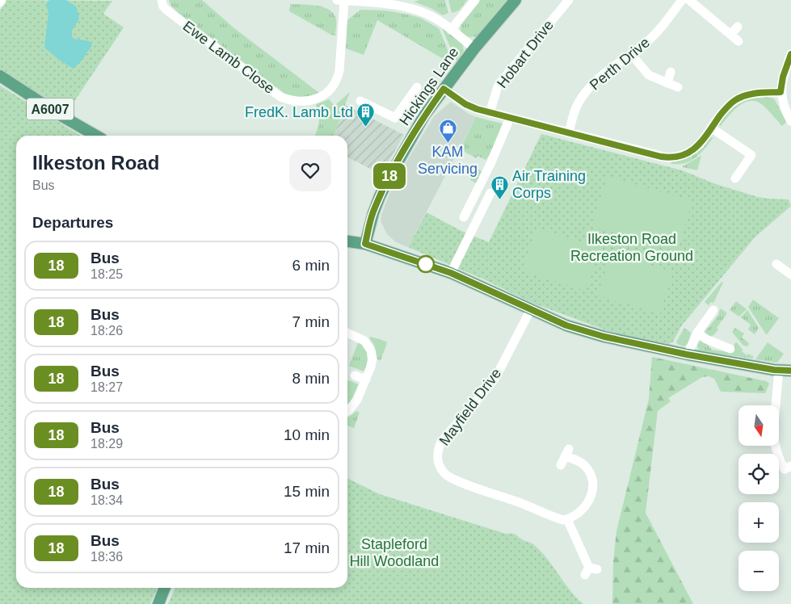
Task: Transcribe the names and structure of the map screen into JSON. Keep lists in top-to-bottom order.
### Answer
{
  "streets": {
    "main road": ["Hickings Lane", "A6007"],
    "street": [
      "Hobart Drive",
      "Ewe Lamb Close",
      "Perth Drive",
      "Mayfield Drive"
    ]
  },
  "parks": ["Ilkeston Road Recreation Ground", "Stapleford Hill Woodland"],
  "places": {
    "building": ["FredK. Lamb Ltd", "Air Training Corps"],
    "shop": ["KAM Servicing"]
  },
  "lines": ["bus line 18"],
  "north": "bottom",
  "page": {
    "on_map": "18",
    "heading": [
      ["Ilkeston Road", "Bus"],
      "Departures"
    ],
    "list": [
      {
        "mark": "18",
        "name": "Bus",
        "note": "18:25",
        "value": "6 min"
      },
      {
        "mark": "18",
        "name": "Bus",
        "note": "18:26",
        "value": "7 min"
      },
      {
        "mark": "18",
        "name": "Bus",
        "note": "18:27",
        "value": "8 min"
      },
      {
        "mark": "18",
        "name": "Bus",
        "note": "18:29",
        "value": "10 min"
      },
      {
        "mark": "18",
        "name": "Bus",
        "note": "18:34",
        "value": "15 min"
      },
      {
        "mark": "18",
        "name": "Bus",
        "note": "18:36",
        "value": "17 min"
      }
    ],
    "map_buttons": ["+", "−"]
  }
}
